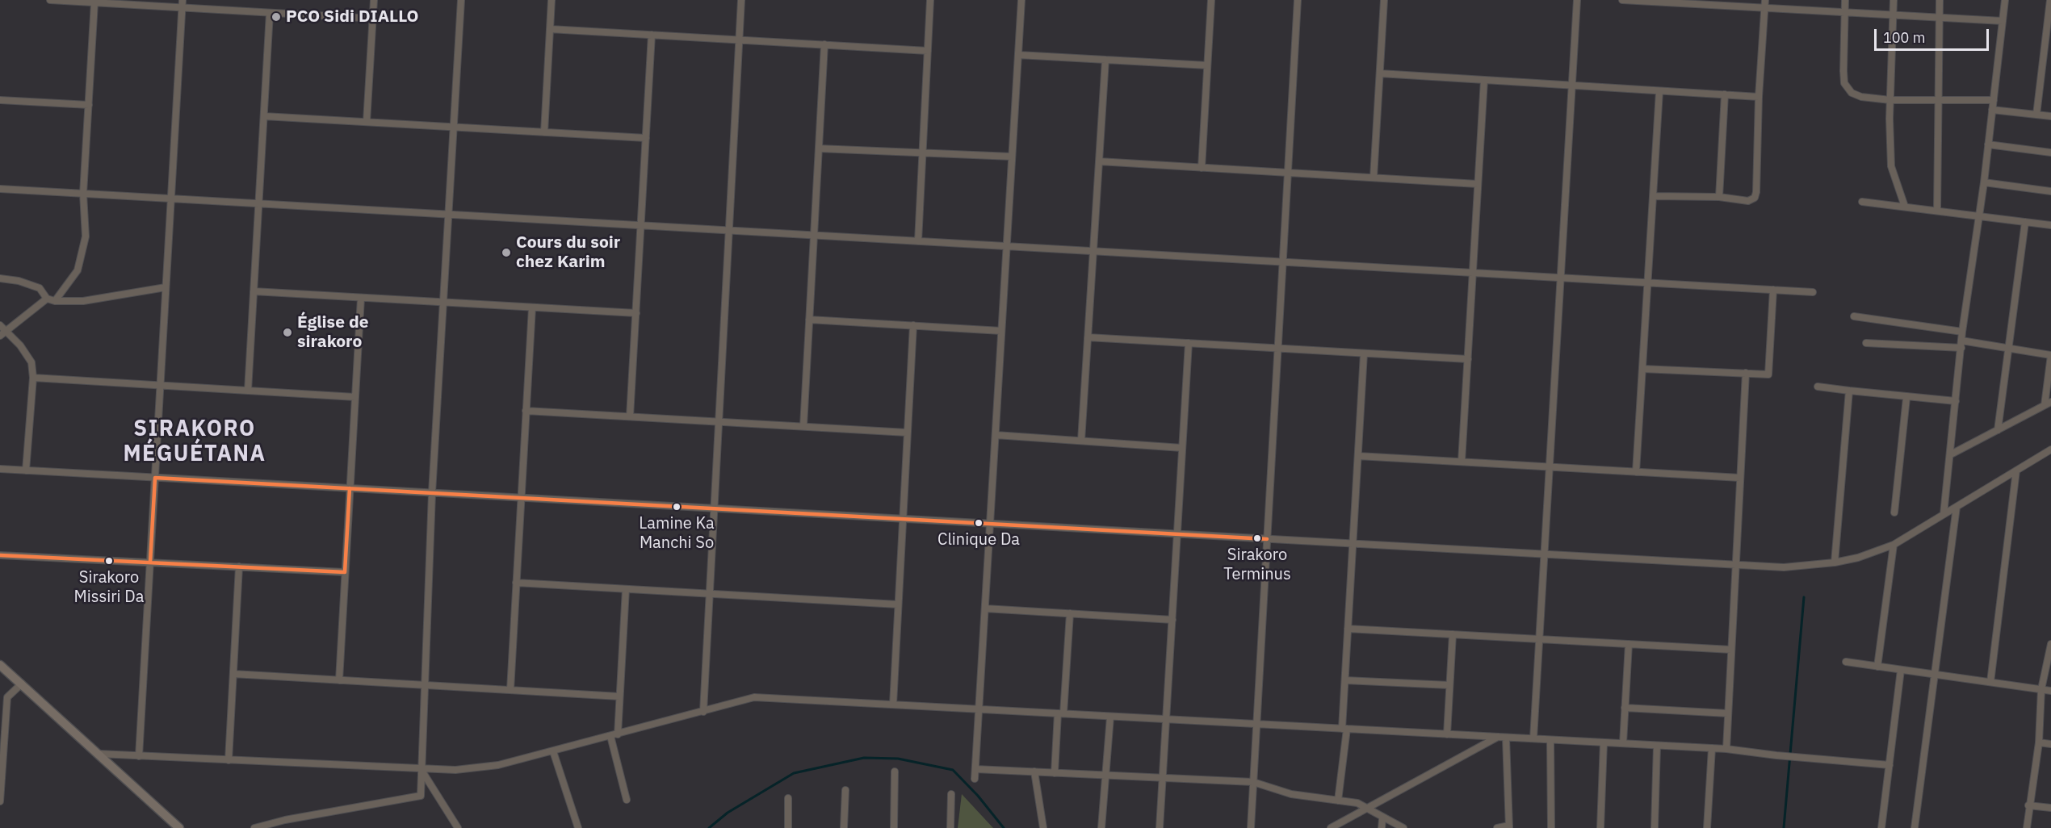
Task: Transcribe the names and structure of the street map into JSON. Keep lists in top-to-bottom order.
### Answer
{
  "districts": ["SIRAKORO MÉGUÉTANA"],
  "places": [
    "PCO Sidi DIALLO",
    "Cours du soir chez Karim",
    "Église de sirakoro",
    "Lamine Ka Manchi So",
    "Clinique Da",
    "Sirakoro Terminus",
    "Sirakoro Missiri Da"
  ],
  "scale_bar": "100 m"
}
